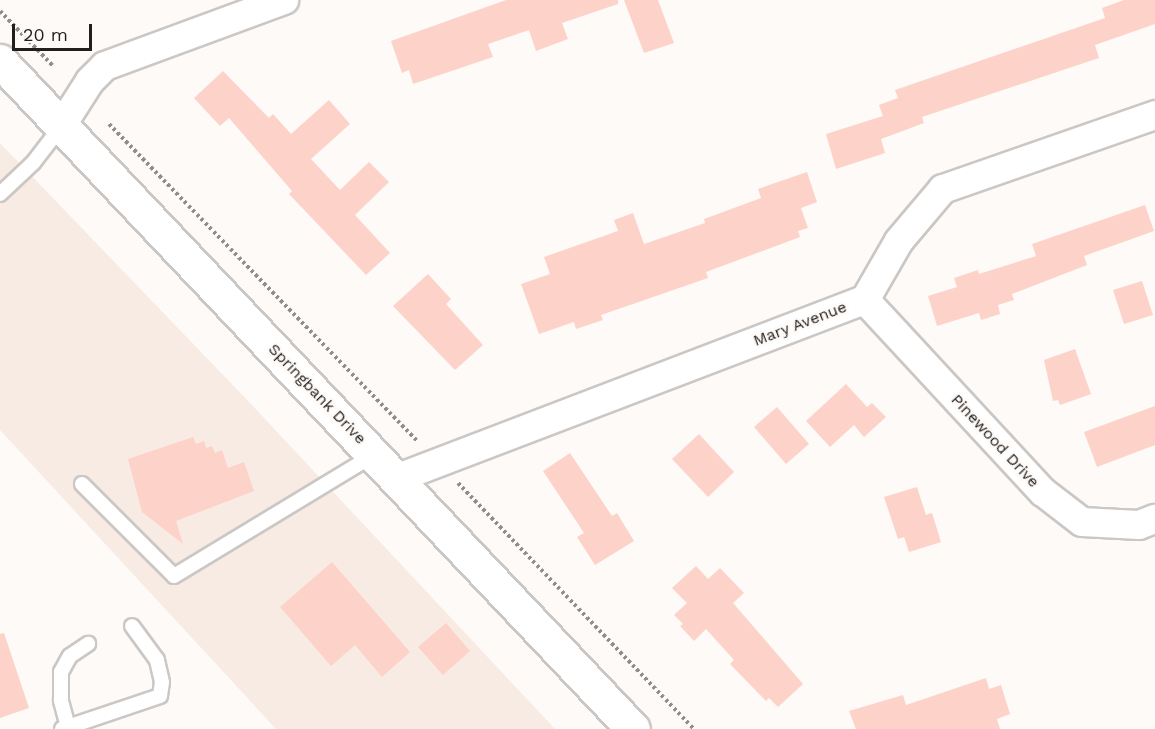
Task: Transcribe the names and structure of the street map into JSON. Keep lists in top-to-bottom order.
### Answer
{
  "streets": {
    "main road": ["Springbank Drive"],
    "street": ["Mary Avenue", "Pinewood Drive"]
  },
  "crossings": [
    ["Mary Avenue", "Springbank Drive"],
    ["Mary Avenue", "Pinewood Drive"]
  ],
  "scale_bar": "20 m"
}
